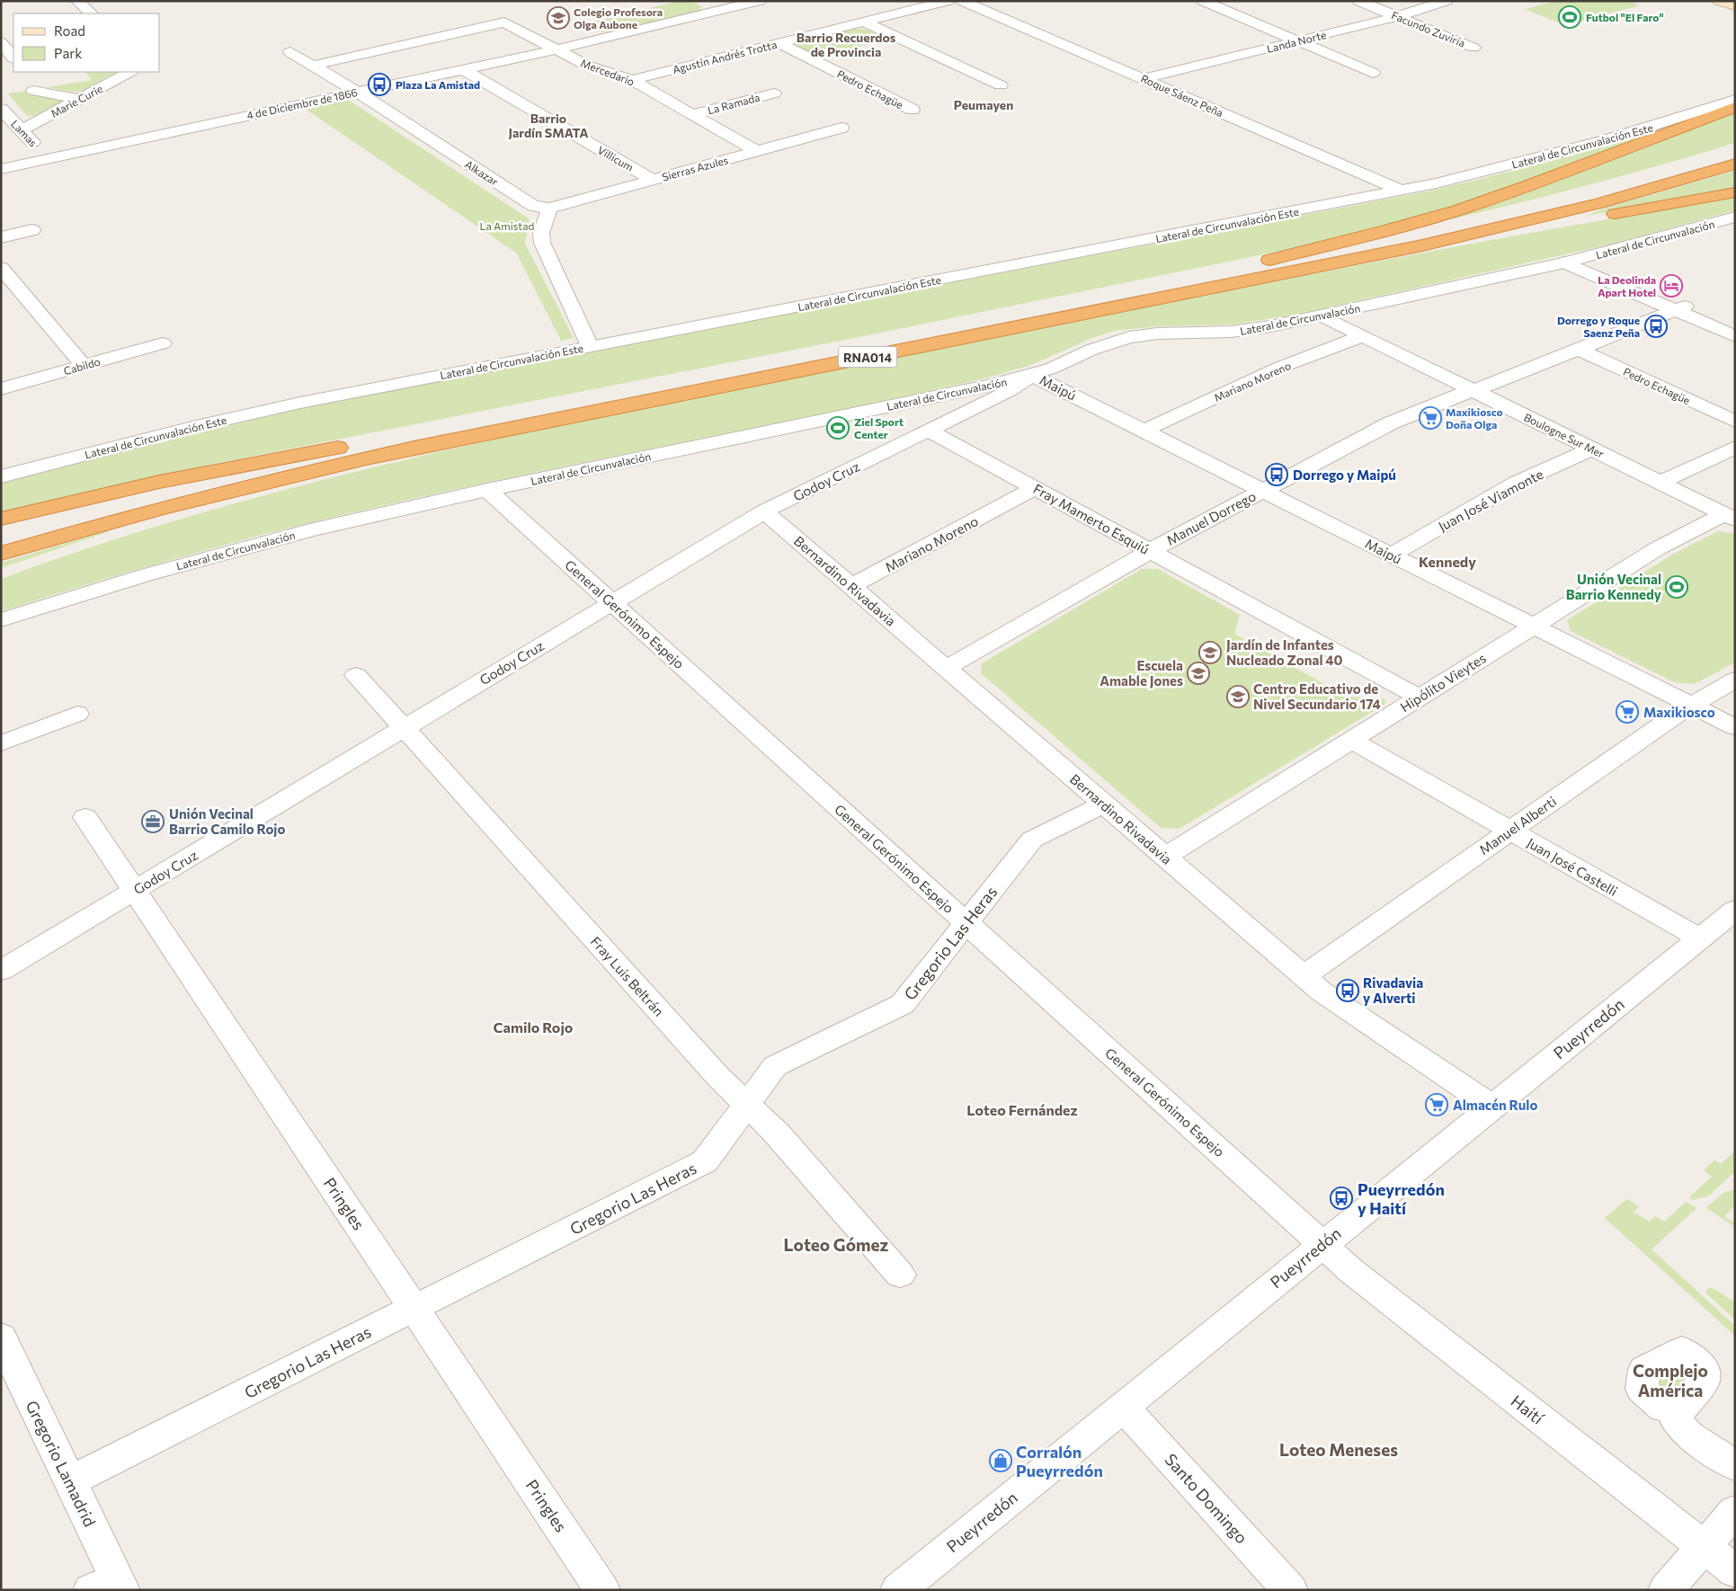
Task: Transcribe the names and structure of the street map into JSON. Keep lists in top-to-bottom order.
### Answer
{
  "streets": {
    "highway": ["RNA014"],
    "street": [
      "Facundo Zuviría",
      "Landa Norte",
      "Agustín Andrés Trotta",
      "Mercedario",
      "Pedro Echagüe",
      "Roque Sáenz Peña",
      "Marie Curie",
      "4 de Diciembre de 1866",
      "La Ramada",
      "Lamas",
      "Lateral de Circunvalación Este",
      "Villicum",
      "Sierras Azules",
      "Alkazar",
      "Lateral de Circunvalación",
      "Cabildo",
      "Mariano Moreno",
      "Maipú",
      "Boulogne Sur Mer",
      "Godoy Cruz",
      "Juan José Viamonte",
      "Manuel Dorrego",
      "Fray Mamerto Esquiú",
      "Bernardino Rivadavia",
      "General Gerónimo Espejo",
      "Hipólito Vieytes",
      "Manuel Alberti",
      "Juan José Castelli",
      "Gregorio Las Heras",
      "Fray Luis Beltrán",
      "Pueyrredón",
      "Pringles",
      "Haití",
      "Gregorio Lamadrid",
      "Santo Domingo"
    ]
  },
  "crossings": [
    ["Facundo Zuviría", "Landa Norte"],
    ["Landa Norte", "Roque Sáenz Peña"],
    ["Agustín Andrés Trotta", "Mercedario"],
    ["Agustín Andrés Trotta", "Pedro Echagüe"],
    ["Mercedario", "4 de Diciembre de 1866"],
    ["Mercedario", "La Ramada"],
    ["Mercedario", "Sierras Azules"],
    ["Mercedario", "Alkazar"],
    ["Pedro Echagüe", "Manuel Dorrego"],
    ["Roque Sáenz Peña", "Lateral de Circunvalación Este"],
    ["Marie Curie", "Lamas"],
    ["4 de Diciembre de 1866", "Lamas"],
    ["4 de Diciembre de 1866", "Villicum"],
    ["4 de Diciembre de 1866", "Alkazar"],
    ["Villicum", "Sierras Azules"],
    ["Sierras Azules", "Alkazar"],
    ["Lateral de Circunvalación", "Maipú"],
    ["Lateral de Circunvalación", "Boulogne Sur Mer"],
    ["Lateral de Circunvalación", "Godoy Cruz"],
    ["Lateral de Circunvalación", "General Gerónimo Espejo"],
    ["Mariano Moreno", "Maipú"],
    ["Mariano Moreno", "Boulogne Sur Mer"],
    ["Mariano Moreno", "Fray Mamerto Esquiú"],
    ["Mariano Moreno", "Bernardino Rivadavia"],
    ["Maipú", "Godoy Cruz"],
    ["Maipú", "Juan José Viamonte"],
    ["Maipú", "Manuel Dorrego"],
    ["Maipú", "Hipólito Vieytes"],
    ["Maipú", "Manuel Alberti"],
    ["Boulogne Sur Mer", "Juan José Viamonte"],
    ["Boulogne Sur Mer", "Manuel Dorrego"],
    ["Boulogne Sur Mer", "Hipólito Vieytes"],
    ["Godoy Cruz", "Fray Mamerto Esquiú"],
    ["Godoy Cruz", "Bernardino Rivadavia"],
    ["Godoy Cruz", "General Gerónimo Espejo"],
    ["Godoy Cruz", "Fray Luis Beltrán"],
    ["Godoy Cruz", "Pringles"],
    ["Manuel Dorrego", "Fray Mamerto Esquiú"],
    ["Manuel Dorrego", "Bernardino Rivadavia"],
    ["Fray Mamerto Esquiú", "Hipólito Vieytes"],
    ["Bernardino Rivadavia", "Hipólito Vieytes"],
    ["Bernardino Rivadavia", "Manuel Alberti"],
    ["Bernardino Rivadavia", "Gregorio Las Heras"],
    ["Bernardino Rivadavia", "Pueyrredón"],
    ["General Gerónimo Espejo", "Gregorio Las Heras"],
    ["General Gerónimo Espejo", "Pueyrredón"],
    ["General Gerónimo Espejo", "Haití"],
    ["Hipólito Vieytes", "Juan José Castelli"],
    ["Manuel Alberti", "Juan José Castelli"],
    ["Juan José Castelli", "Pueyrredón"],
    ["Gregorio Las Heras", "Fray Luis Beltrán"],
    ["Gregorio Las Heras", "Pringles"],
    ["Gregorio Las Heras", "Gregorio Lamadrid"],
    ["Pueyrredón", "Haití"],
    ["Pueyrredón", "Santo Domingo"]
  ],
  "districts": [
    "Barrio Recuerdos de Provincia",
    "Peumayen",
    "Barrio Jardín SMATA",
    "Kennedy",
    "Camilo Rojo",
    "Loteo Fernández",
    "Loteo Gómez",
    "Complejo América",
    "Loteo Meneses"
  ],
  "parks": ["La Amistad"],
  "places": {
    "sports": ["Futbol \"El Faro\"", "Ziel Sport Center", "Unión Vecinal Barrio Kennedy"],
    "school or university": [
      "Colegio Profesora Olga Aubone",
      "Jardín de Infantes Nucleado Zonal 40",
      "Escuela Amable Jones",
      "Centro Educativo de Nivel Secundario 174"
    ],
    "bus stop": [
      "Plaza La Amistad",
      "Dorrego y Roque Saenz Peña",
      "Dorrego y Maipú",
      "Rivadavia y Alverti",
      "Pueyrredón y Haití"
    ],
    "hotel": ["La Deolinda Apart Hotel"],
    "supermarket": ["Maxikiosco Doña Olga", "Maxikiosco", "Almacén Rulo"],
    "office": ["Unión Vecinal Barrio Camilo Rojo"],
    "shop": ["Corralón Pueyrredón"]
  },
  "legend": ["Road", "Park"]
}
